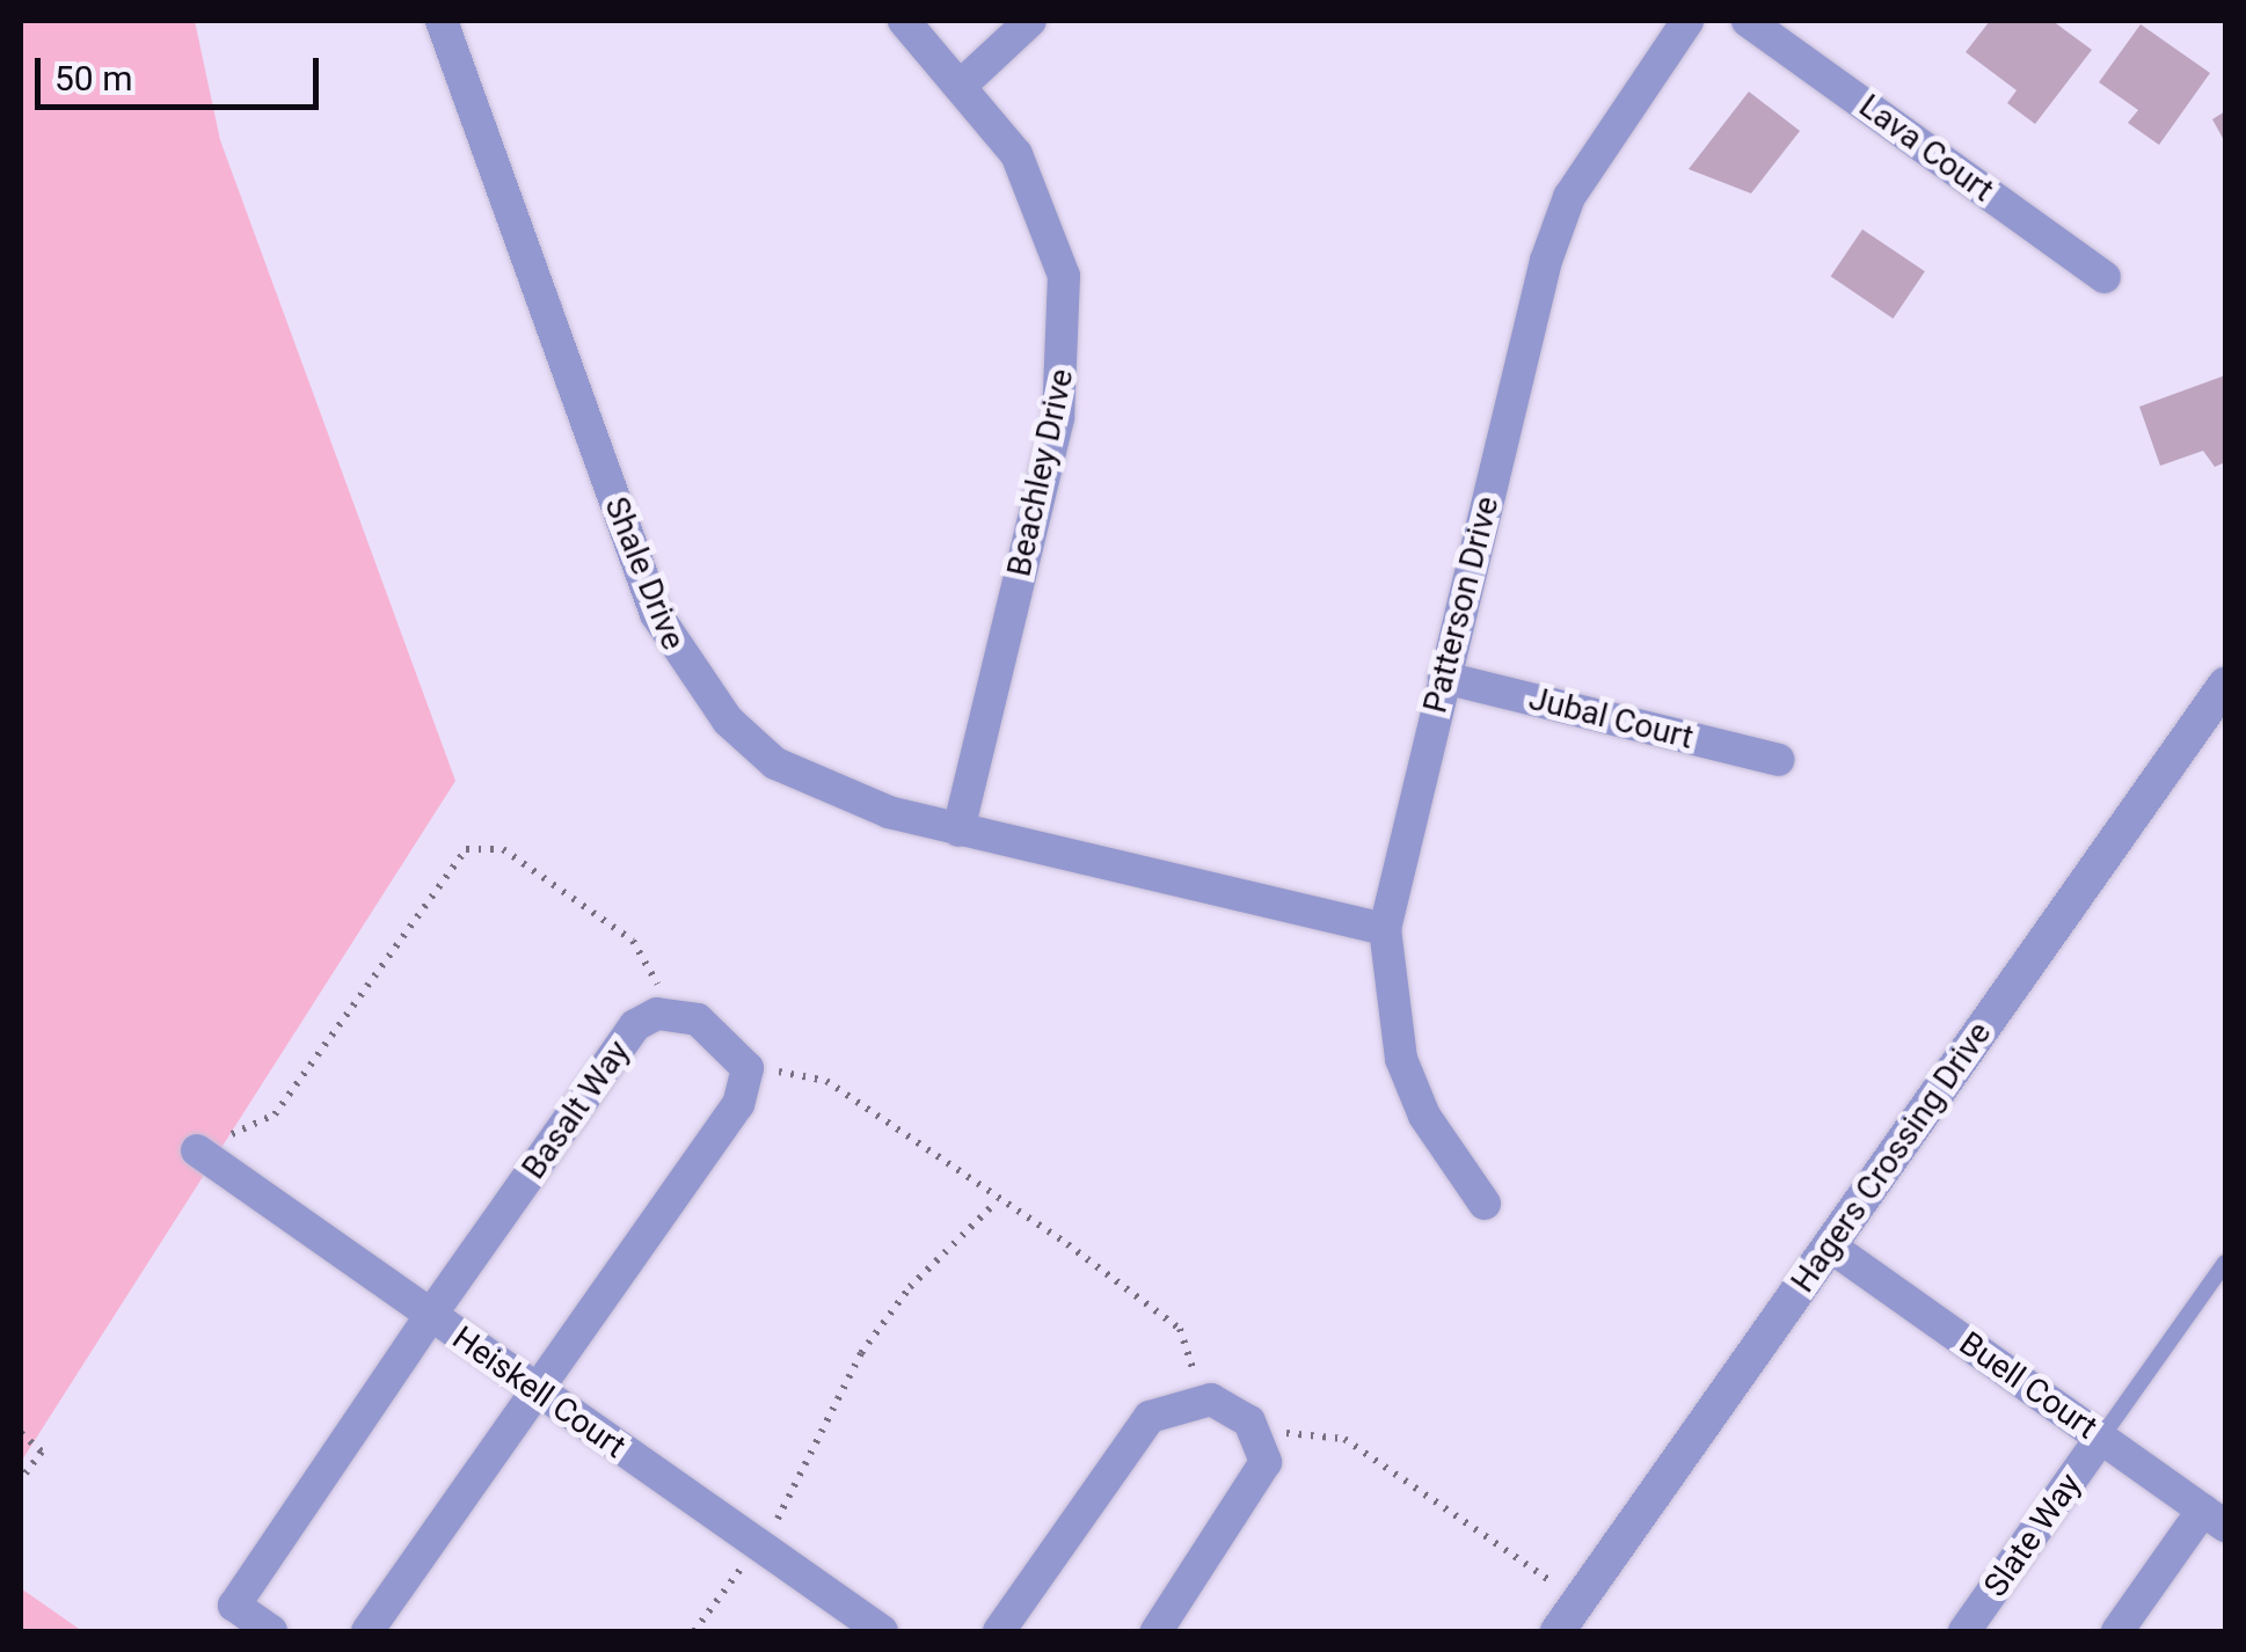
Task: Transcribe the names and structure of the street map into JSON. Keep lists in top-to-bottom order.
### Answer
{
  "streets": {
    "street": [
      "Lava Court",
      "Beachley Drive",
      "Shale Drive",
      "Patterson Drive",
      "Jubal Court",
      "Basalt Way",
      "Hagers Crossing Drive",
      "Buell Court",
      "Heiskell Court",
      "Slate Way"
    ]
  },
  "crossings": [
    ["Beachley Drive", "Shale Drive"],
    ["Shale Drive", "Patterson Drive"],
    ["Patterson Drive", "Jubal Court"],
    ["Basalt Way", "Heiskell Court"],
    ["Hagers Crossing Drive", "Buell Court"],
    ["Buell Court", "Slate Way"]
  ],
  "scale_bar": "50 m"
}
